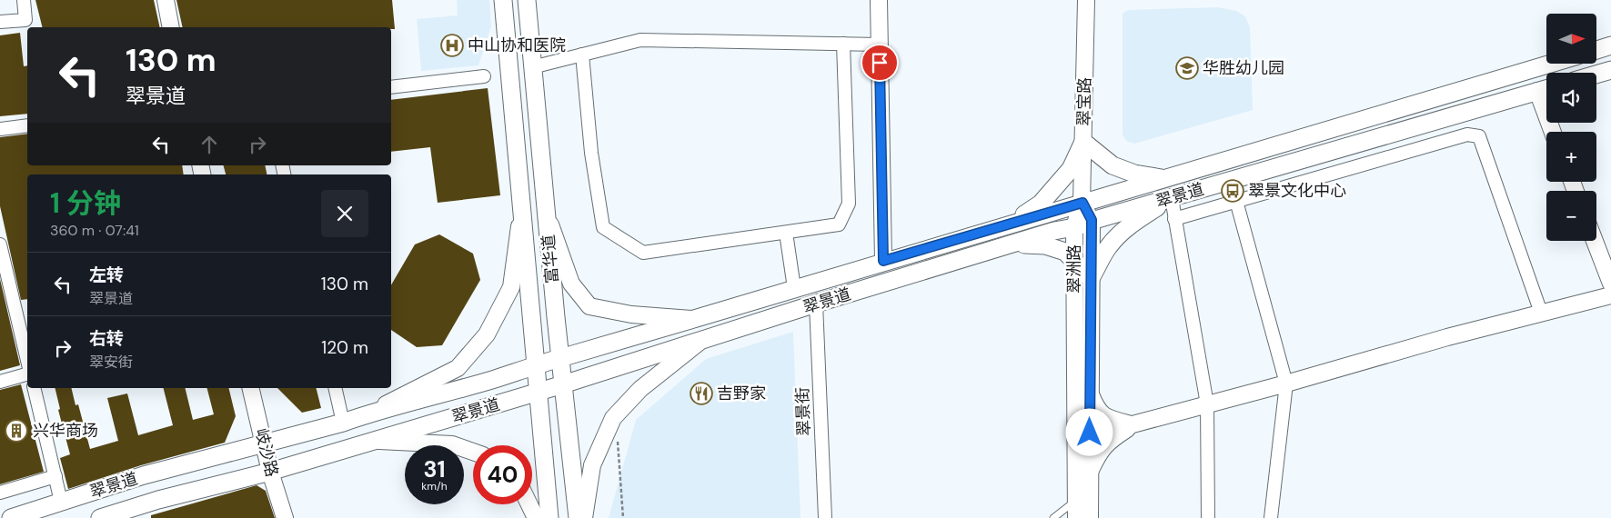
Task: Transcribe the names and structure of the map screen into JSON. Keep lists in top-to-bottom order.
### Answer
{
  "streets": {
    "main road": ["翠景道", "富华道"],
    "street": [
      "翠宝路",
      "翠洲路",
      "翠景街",
      "岐沙路"
    ]
  },
  "crossings": [
    ["翠宝路", "翠景道"],
    ["翠宝路", "翠洲路"],
    ["翠景道", "富华道"],
    ["翠景道", "翠洲路"],
    ["翠景道", "翠景街"],
    ["翠景道", "岐沙路"]
  ],
  "places": {
    "hospital": ["中山协和医院"],
    "school or university": ["华胜幼儿园"],
    "bus stop": ["翠景文化中心"],
    "restaurant": ["吉野家"],
    "building": ["兴华商场"]
  },
  "north": "right",
  "page": {
    "map_buttons": ["+", "−"],
    "turn": ["130 m", "翠景道"],
    "heading": ["1 分钟", "360 m · 07:41"],
    "list": [
      {
        "name": "左转",
        "note": "翠景道",
        "value": "130 m"
      },
      {
        "name": "右转",
        "note": "翠安街",
        "value": "120 m"
      }
    ],
    "speed": "31 km/h",
    "limit": "40"
  }
}
